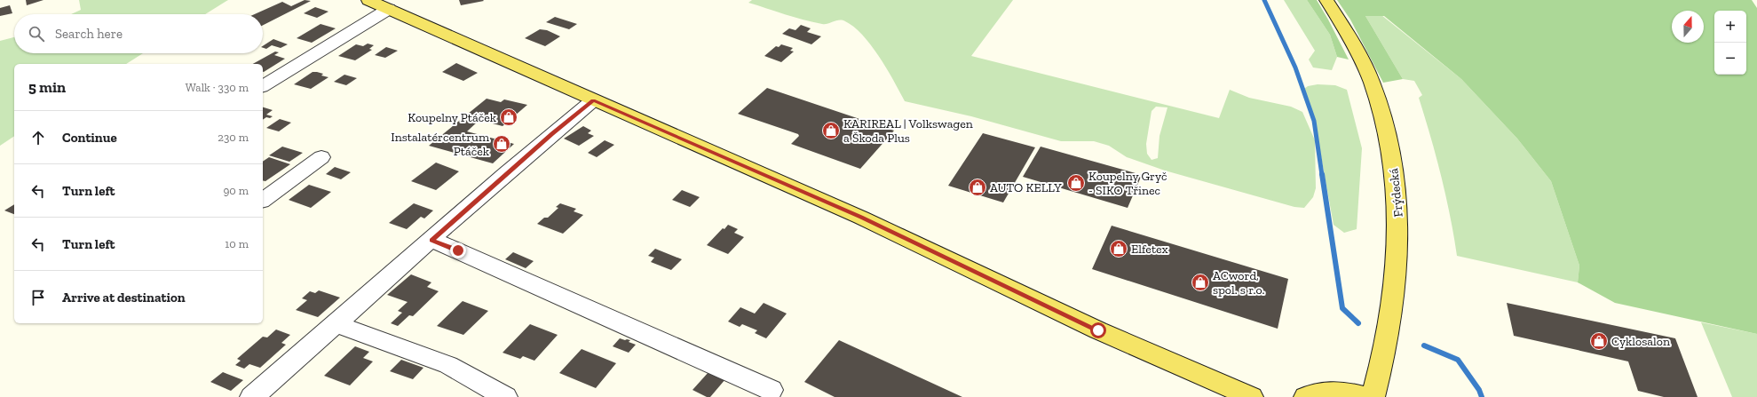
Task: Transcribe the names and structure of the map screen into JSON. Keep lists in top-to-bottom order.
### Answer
{
  "streets": {
    "main road": ["Frýdecká"]
  },
  "places": {
    "shop": [
      "Koupelny Ptáček",
      "KARIREAL | Volkswagen a Škoda Plus",
      "Instalatércentrum Ptáček",
      "Koupelny Gryč - SIKO Třinec",
      "AUTO KELLY",
      "Elfetex",
      "ACword, spol. s r.o.",
      "Cyklosalon"
    ]
  },
  "north": "top",
  "page": {
    "map_buttons": ["+", "−"],
    "search": "Search here",
    "heading": ["5 min", "Walk · 330 m"],
    "list": [
      ["Continue", "230 m"],
      ["Turn left", "90 m"],
      ["Turn left", "10 m"],
      "Arrive at destination"
    ]
  }
}
